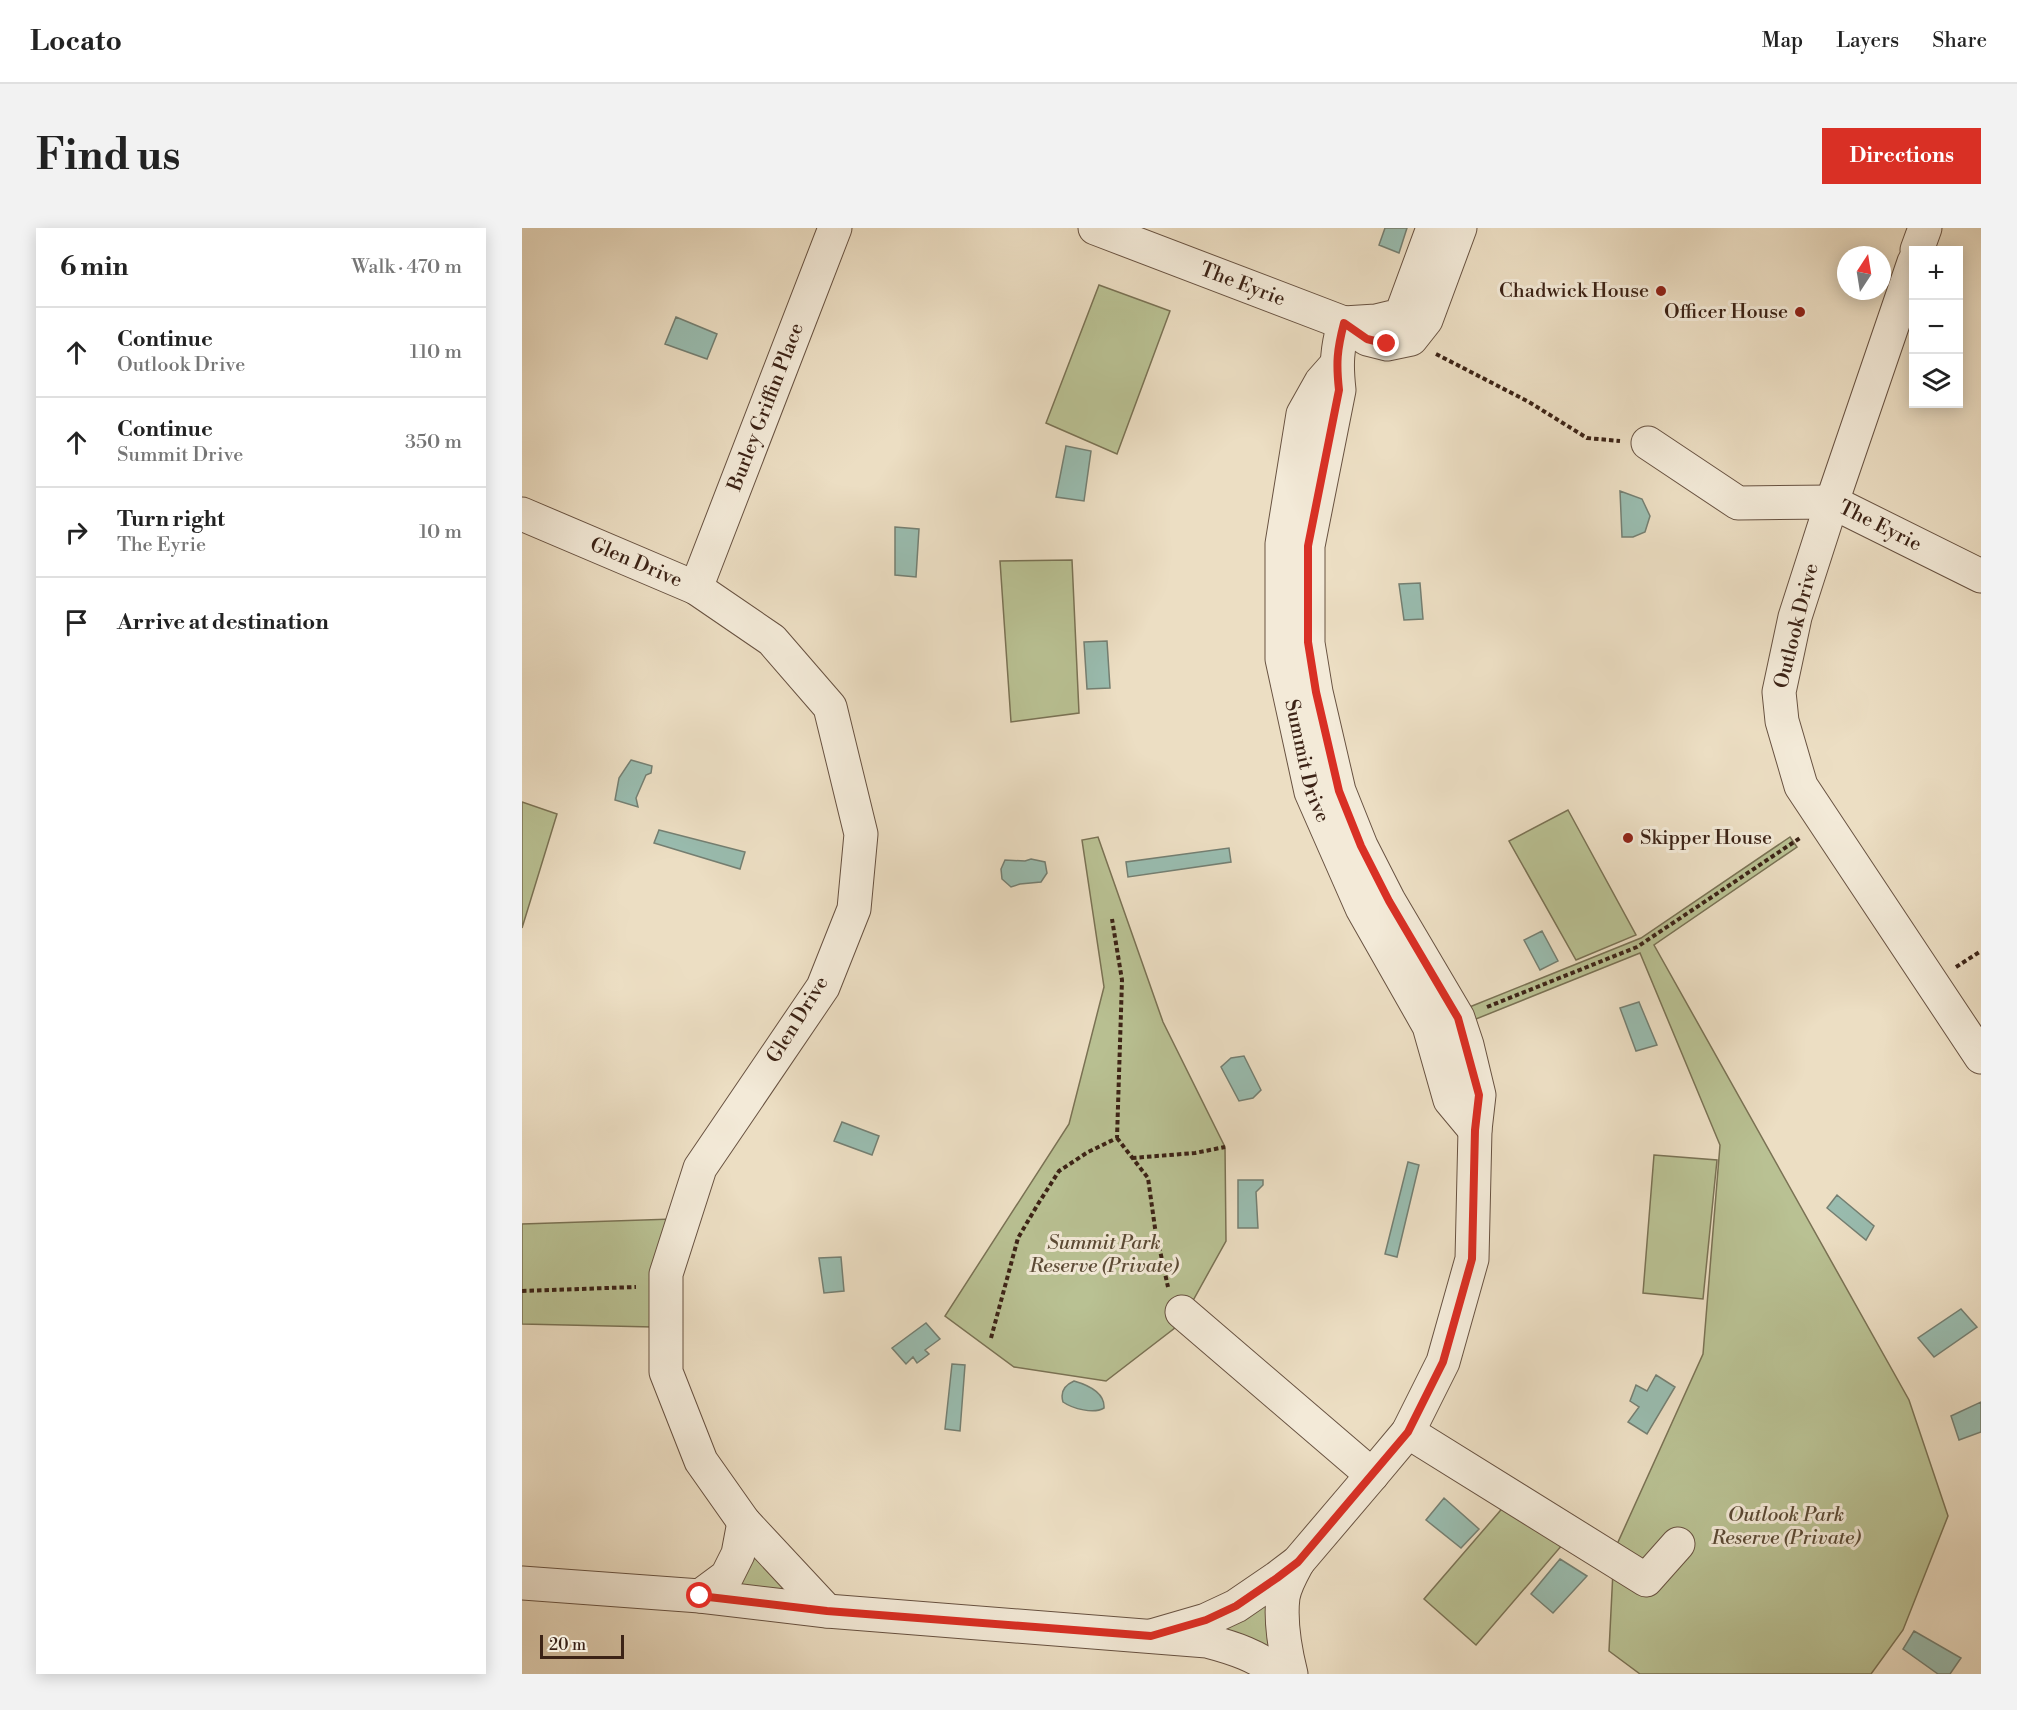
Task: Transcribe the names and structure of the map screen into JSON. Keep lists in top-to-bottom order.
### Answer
{
  "streets": {
    "street": [
      "The Eyrie",
      "Burley Griffin Place",
      "Glen Drive",
      "Outlook Drive",
      "Summit Drive"
    ]
  },
  "crossings": [
    ["The Eyrie", "Outlook Drive"],
    ["The Eyrie", "Summit Drive"],
    ["Burley Griffin Place", "Glen Drive"]
  ],
  "parks": ["Summit Park Reserve (Private)", "Outlook Park Reserve (Private)"],
  "places": ["Chadwick House", "Officer House", "Skipper House"],
  "scale_bar": "20 m",
  "north": "top",
  "page": {
    "header": "Locato",
    "nav": ["Map", "Layers", "Share"],
    "buttons": "Directions",
    "title": "Find us",
    "heading": ["6 min", "Walk · 470 m"],
    "map_buttons": ["+", "−"],
    "list": [
      ["Continue", "Outlook Drive", "110 m"],
      ["Continue", "Summit Drive", "350 m"],
      ["Turn right", "The Eyrie", "10 m"],
      "Arrive at destination"
    ],
    "scale": "20 m"
  }
}
